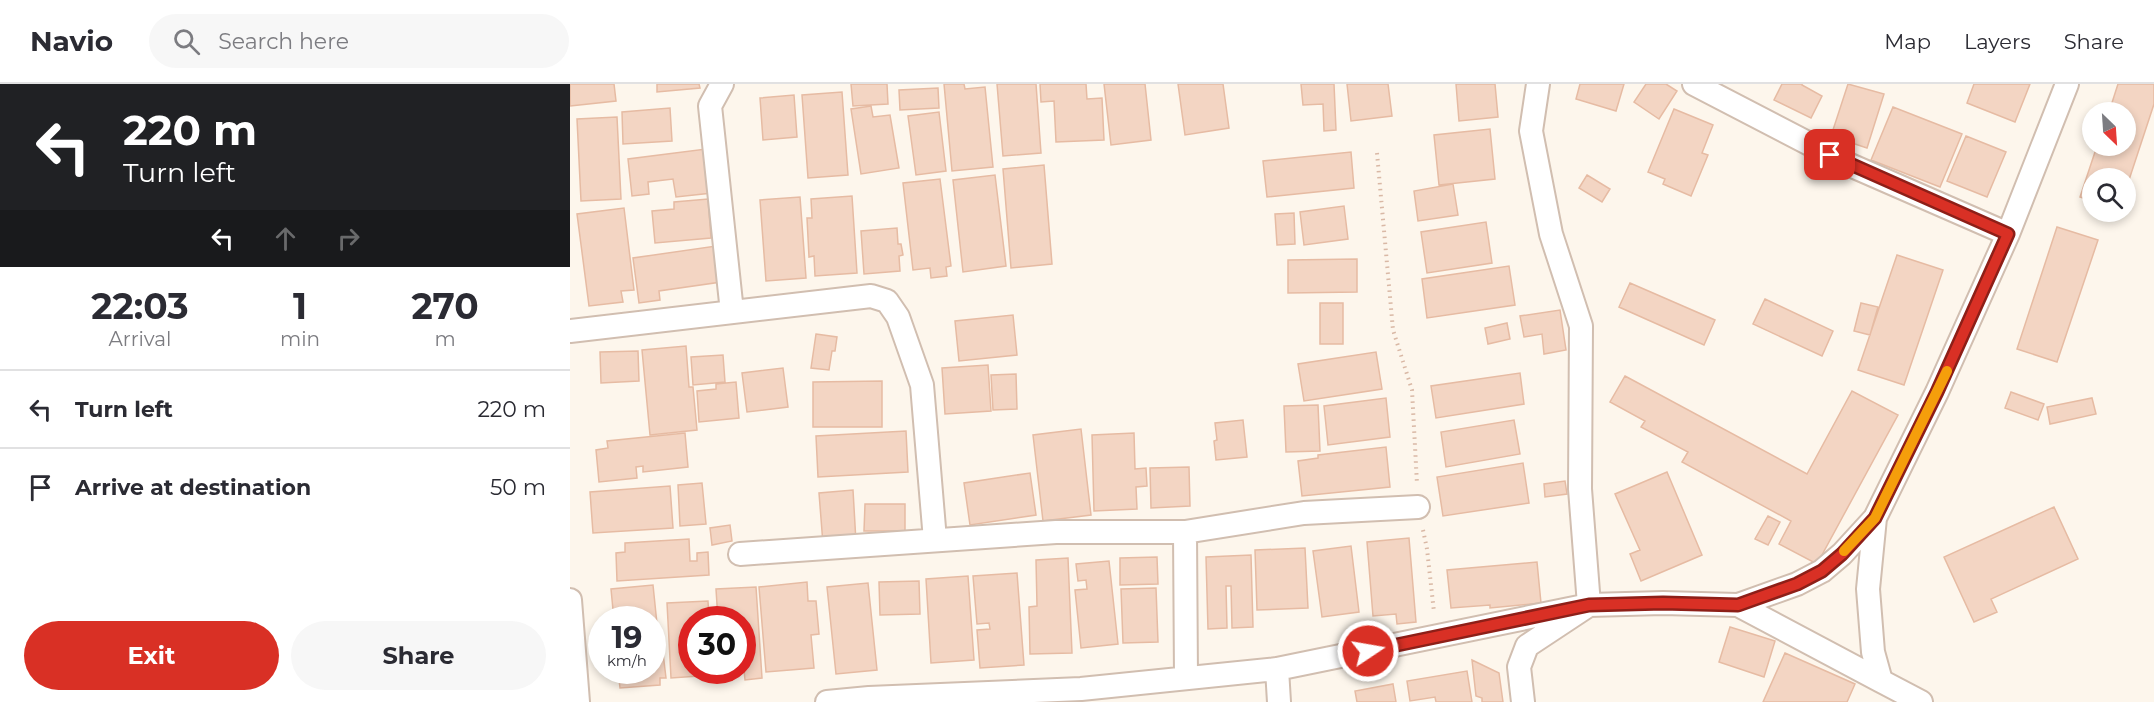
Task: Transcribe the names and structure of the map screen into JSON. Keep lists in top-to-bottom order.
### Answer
{
  "north": "bottom right",
  "page": {
    "header": "Navio",
    "search": "Search here",
    "nav": ["Map", "Layers", "Share"],
    "turn": ["220 m", "Turn left"],
    "eta": [
      "22:03",
      "Arrival",
      "1",
      "min",
      "270",
      "m"
    ],
    "list": [
      {
        "name": "Turn left",
        "value": "220 m"
      },
      {
        "name": "Arrive at destination",
        "value": "50 m"
      }
    ],
    "speed": "19 km/h",
    "limit": "30",
    "buttons": ["Exit", "Share"]
  }
}
